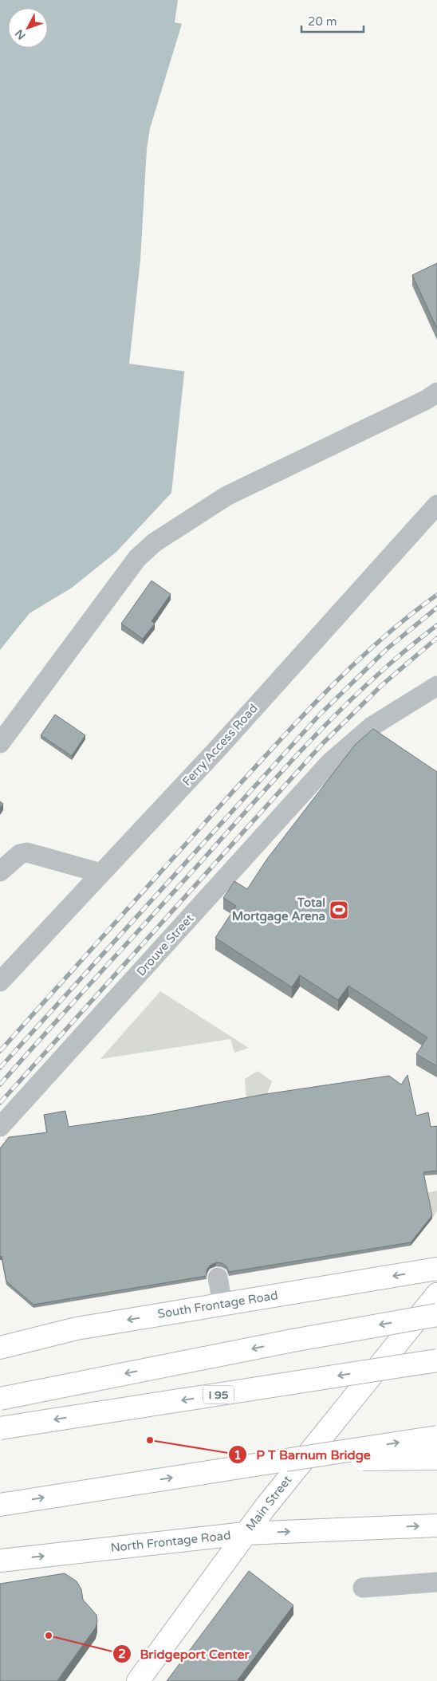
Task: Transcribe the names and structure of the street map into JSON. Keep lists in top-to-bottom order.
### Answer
{
  "streets": {
    "main road": [
      "South Frontage Road",
      "I 95",
      "Main Street",
      "North Frontage Road"
    ],
    "street": ["Ferry Access Road", "Drouve Street"]
  },
  "crossings": [
    ["Main Street", "North Frontage Road"]
  ],
  "places": {
    "sports": ["Total Mortgage Arena"],
    "other": ["P T Barnum Bridge", "Bridgeport Center"]
  },
  "scale_bar": "20 m",
  "north": "bottom left"
}
